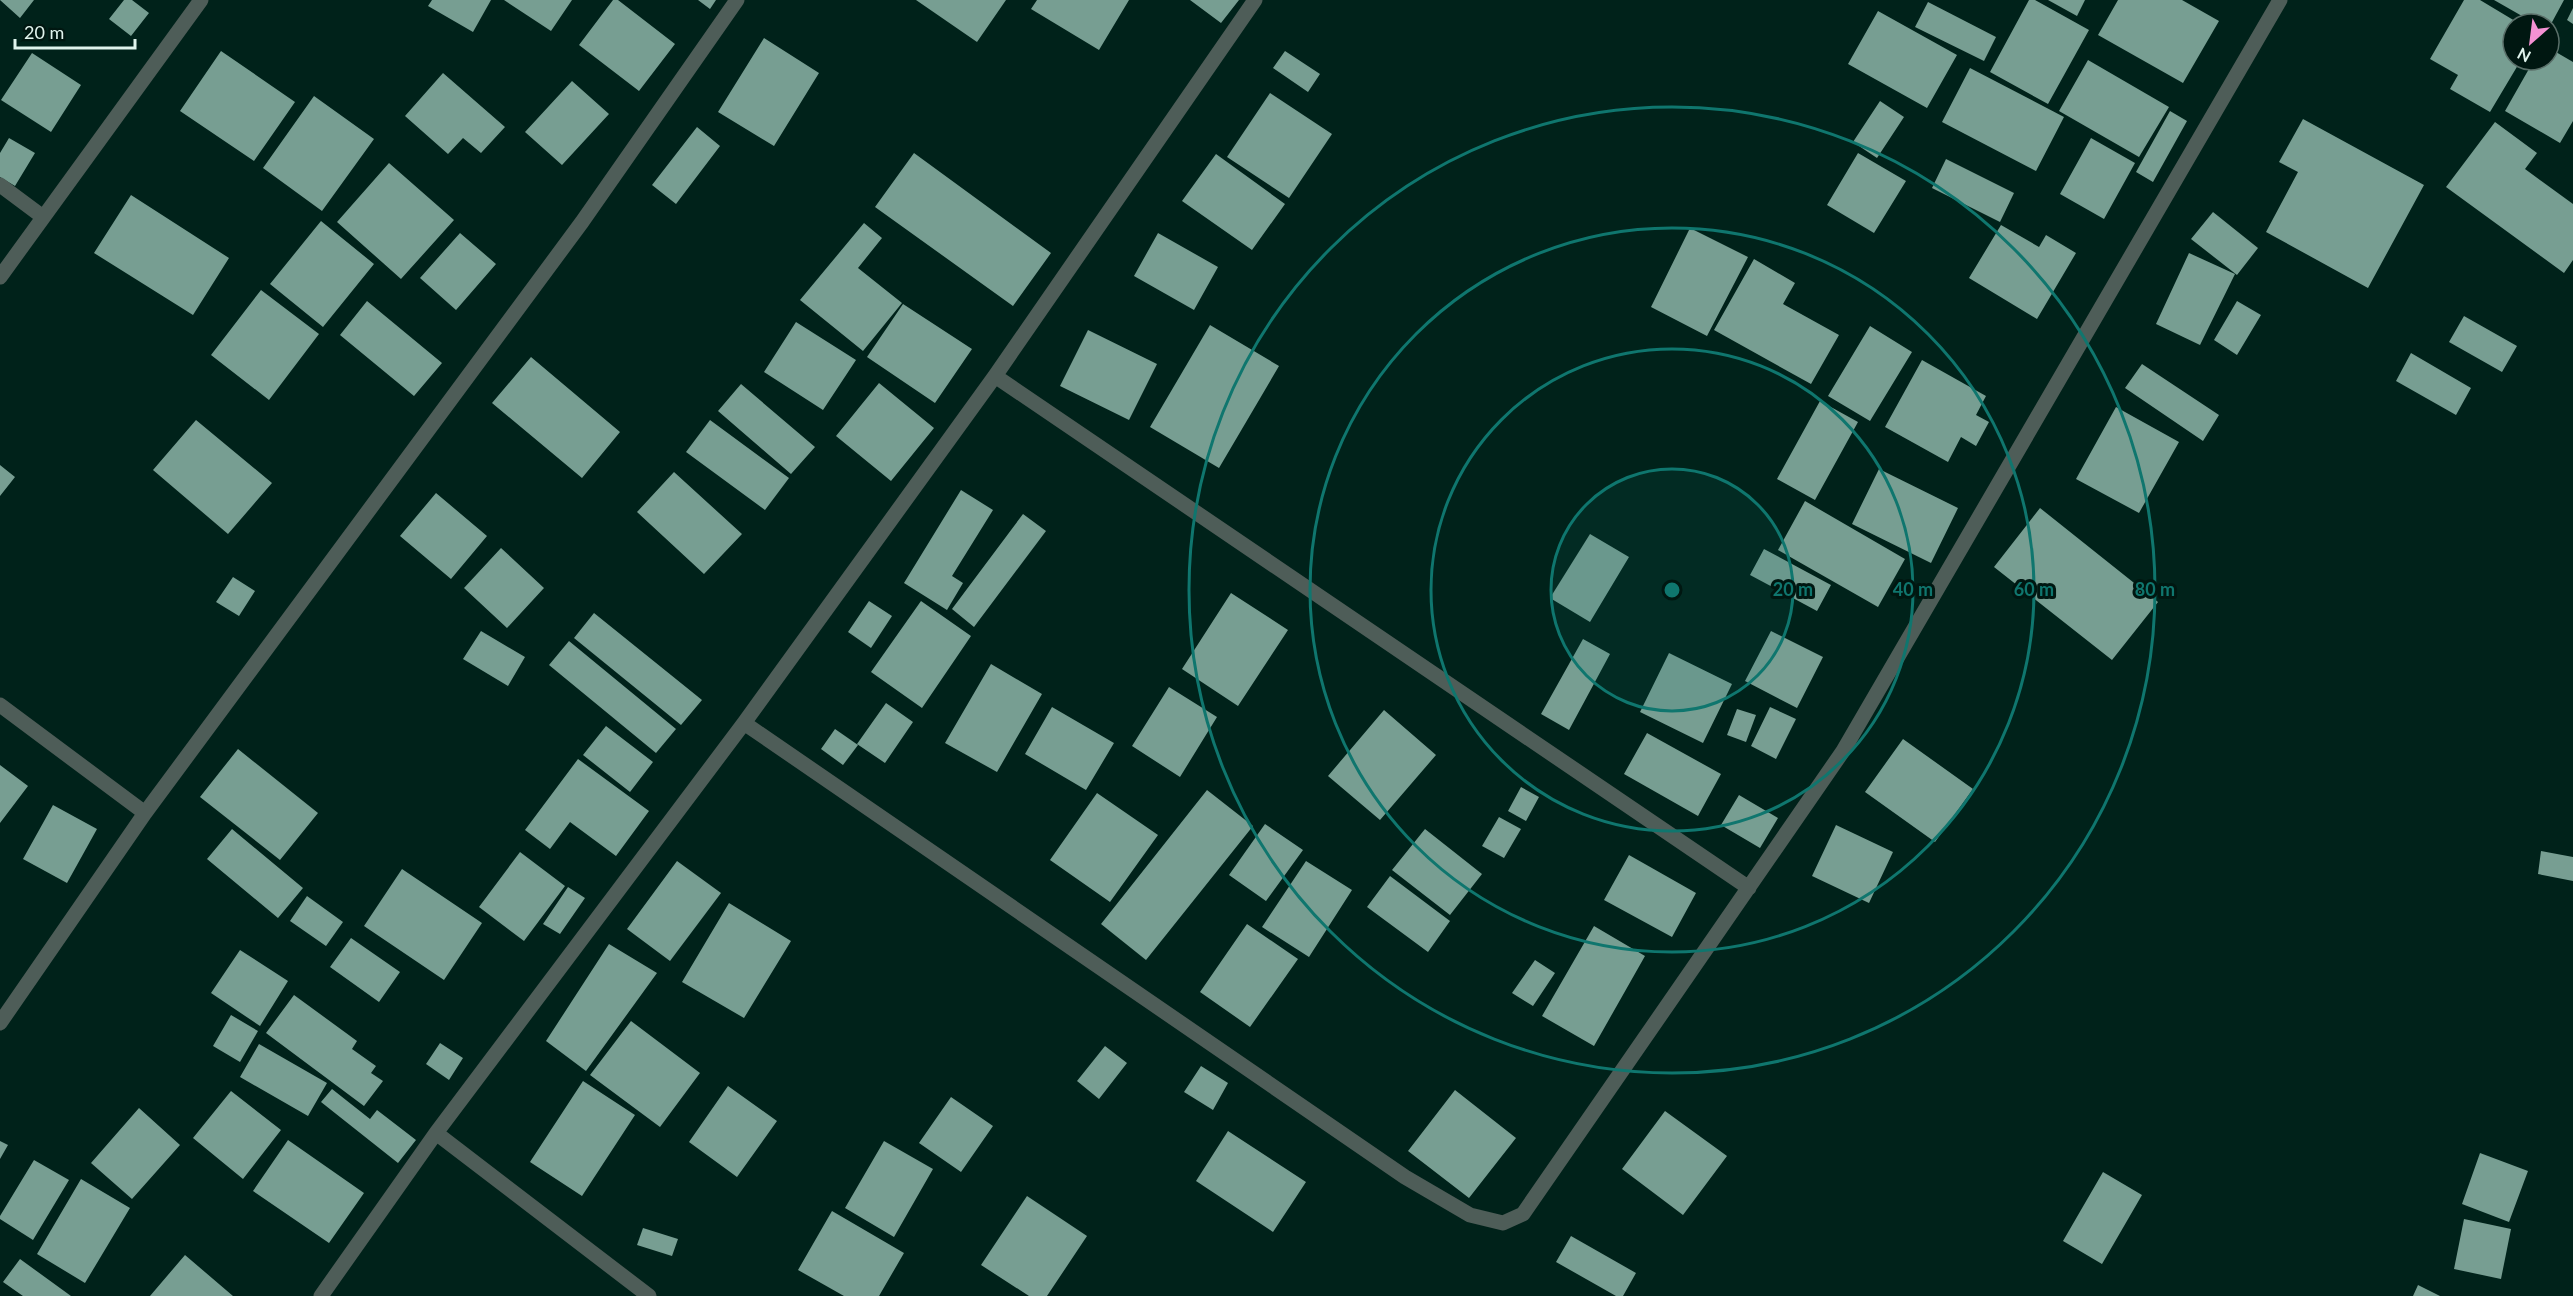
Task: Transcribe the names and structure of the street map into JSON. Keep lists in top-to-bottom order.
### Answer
{
  "scale_bar": "20 m",
  "north": "bottom left",
  "rings": [
    "20 m",
    "40 m",
    "60 m",
    "80 m"
  ]
}
